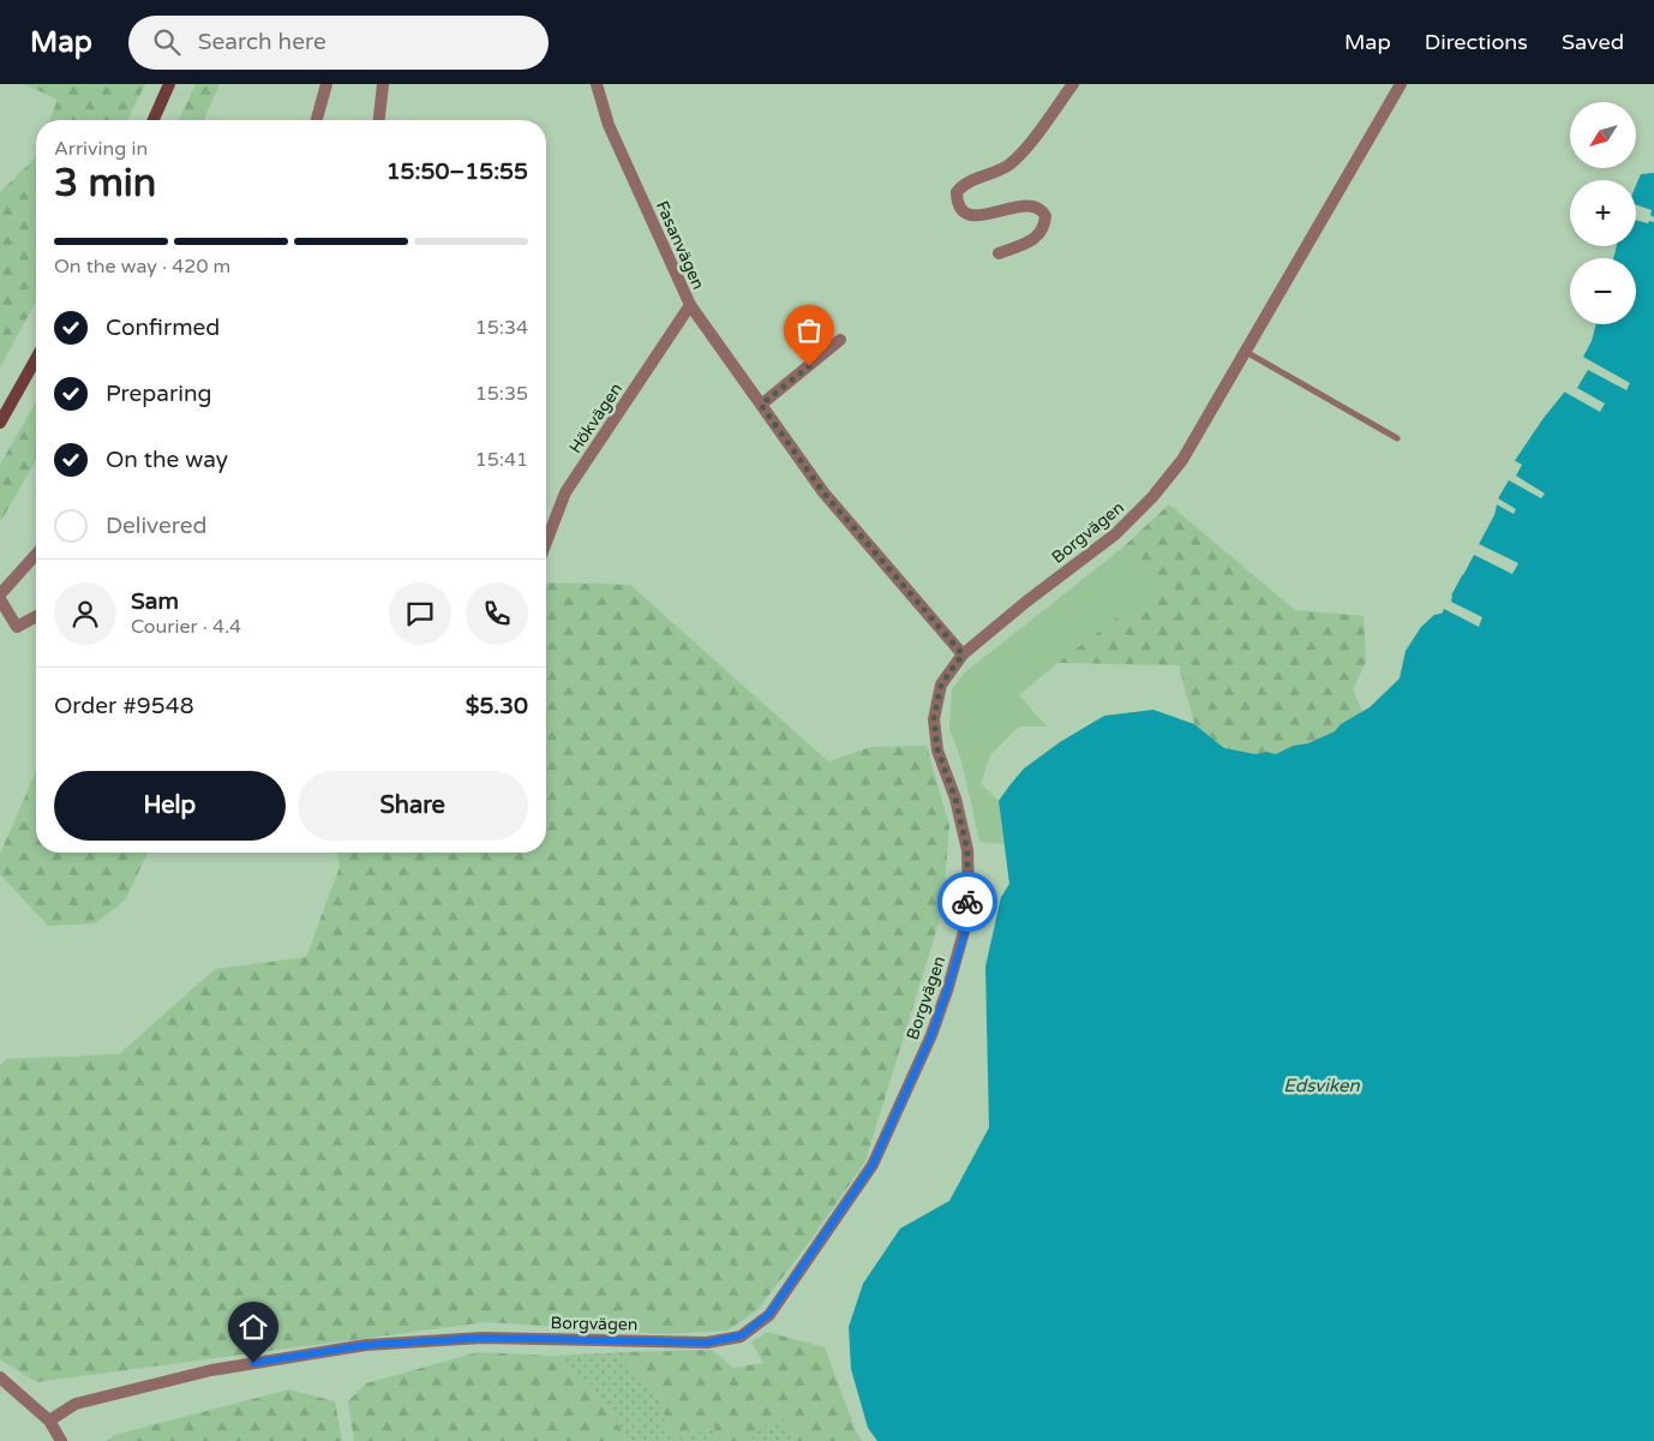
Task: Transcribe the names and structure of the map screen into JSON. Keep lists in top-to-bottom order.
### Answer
{
  "streets": {
    "street": ["Fasanvägen", "Hökvägen", "Borgvägen"]
  },
  "crossings": [
    ["Fasanvägen", "Hökvägen"],
    ["Fasanvägen", "Borgvägen"]
  ],
  "water": ["Edsviken"],
  "north": "bottom left",
  "page": {
    "header": "Map",
    "search": "Search here",
    "nav": ["Map", "Directions", "Saved"],
    "map_buttons": ["+", "−"],
    "heading": ["3 min", "Arriving in", "15:50–15:55"],
    "panel": [
      "Sam",
      "Courier · 4.4",
      "Order #9548",
      "$5.30"
    ],
    "bar": "On the way · 420 m",
    "list": [
      ["Confirmed", "15:34"],
      ["Preparing", "15:35"],
      ["On the way", "15:41"],
      "Delivered"
    ],
    "buttons": ["Help", "Share"]
  }
}
